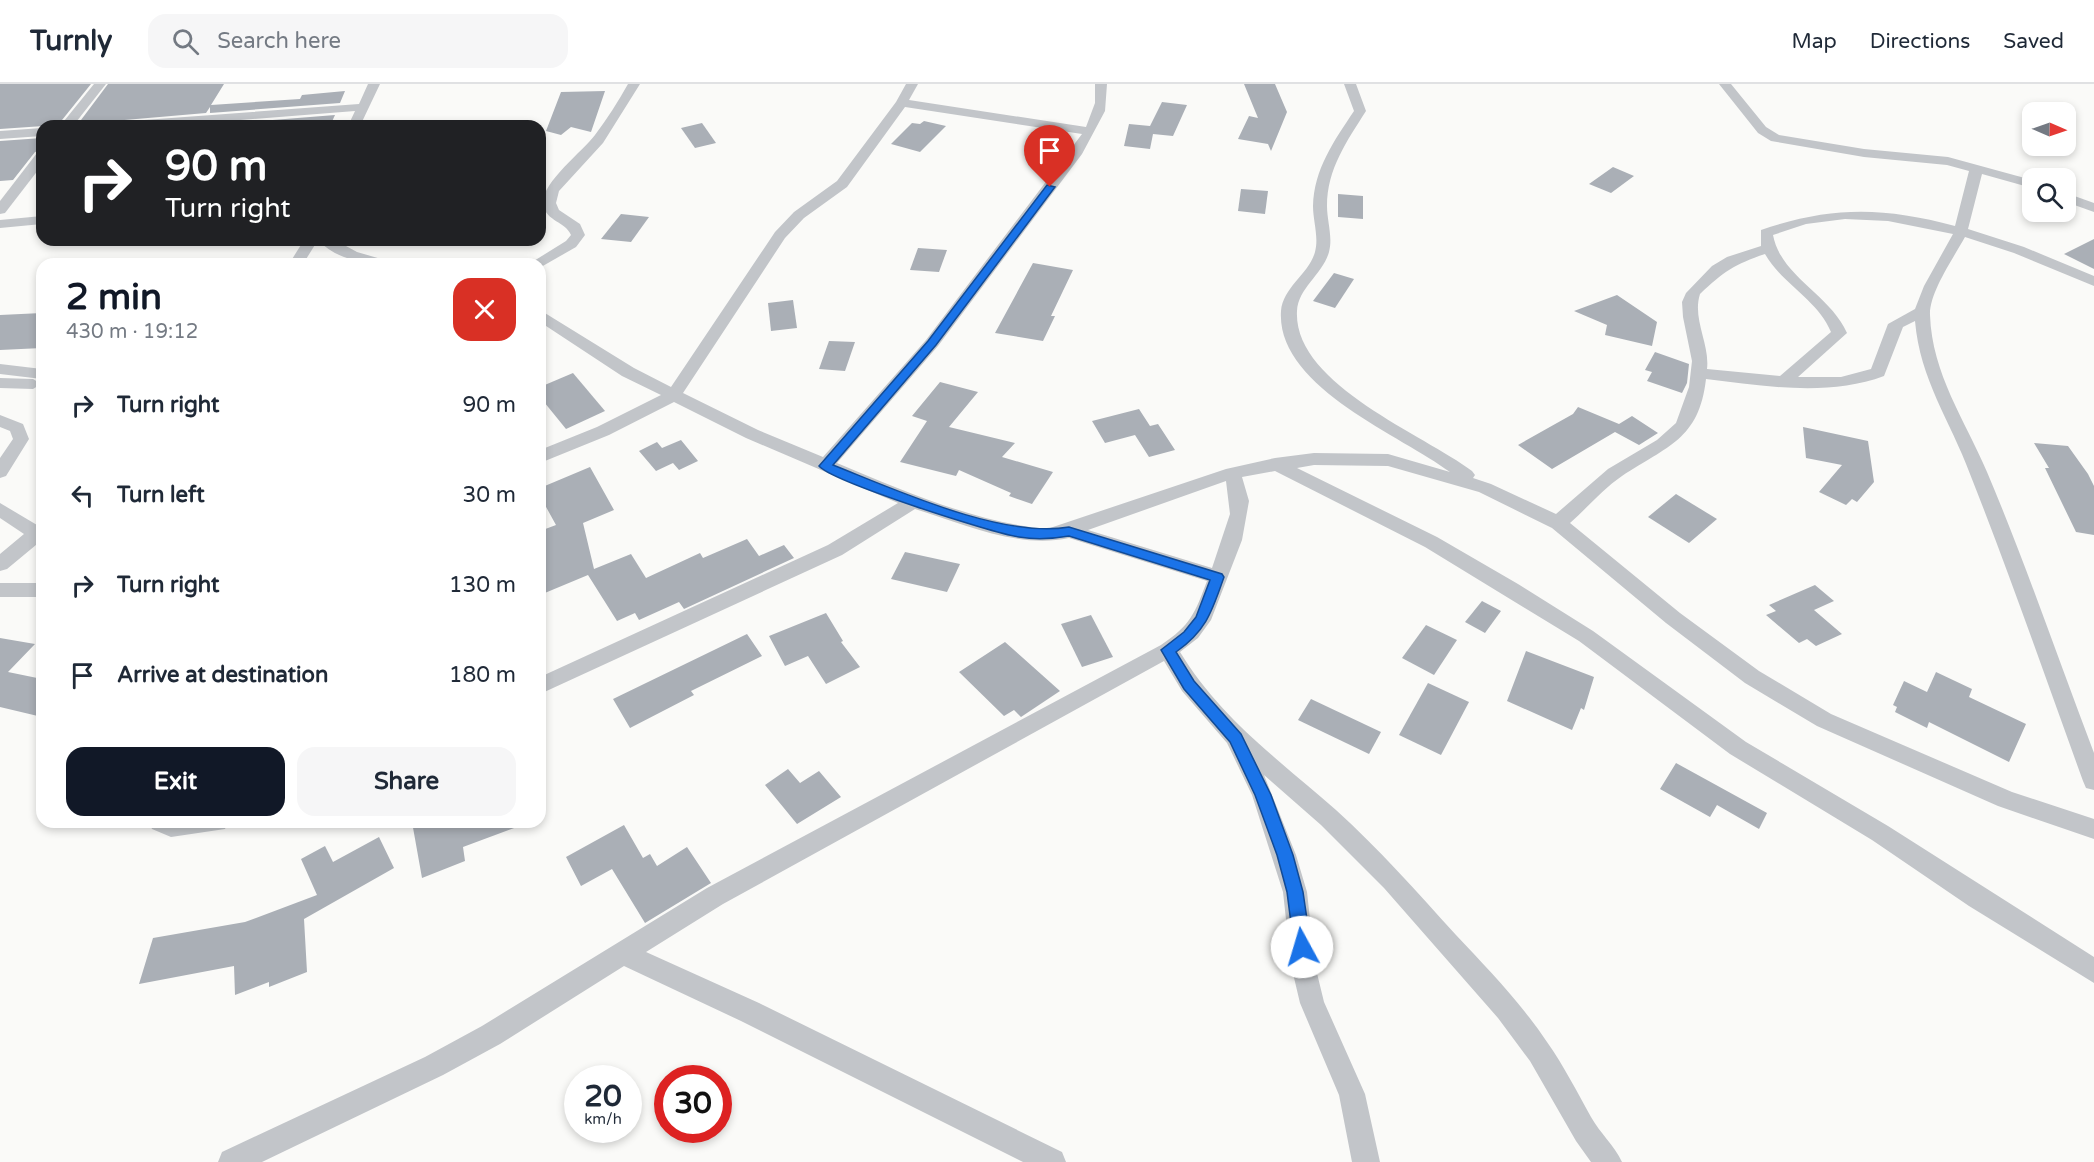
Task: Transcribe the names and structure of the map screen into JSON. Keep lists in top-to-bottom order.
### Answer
{
  "north": "right",
  "page": {
    "header": "Turnly",
    "search": "Search here",
    "nav": ["Map", "Directions", "Saved"],
    "turn": ["90 m", "Turn right"],
    "heading": ["2 min", "430 m · 19:12"],
    "list": [
      {
        "name": "Turn right",
        "value": "90 m"
      },
      {
        "name": "Turn left",
        "value": "30 m"
      },
      {
        "name": "Turn right",
        "value": "130 m"
      },
      {
        "name": "Arrive at destination",
        "value": "180 m"
      }
    ],
    "buttons": ["Exit", "Share"],
    "speed": "20 km/h",
    "limit": "30"
  }
}
